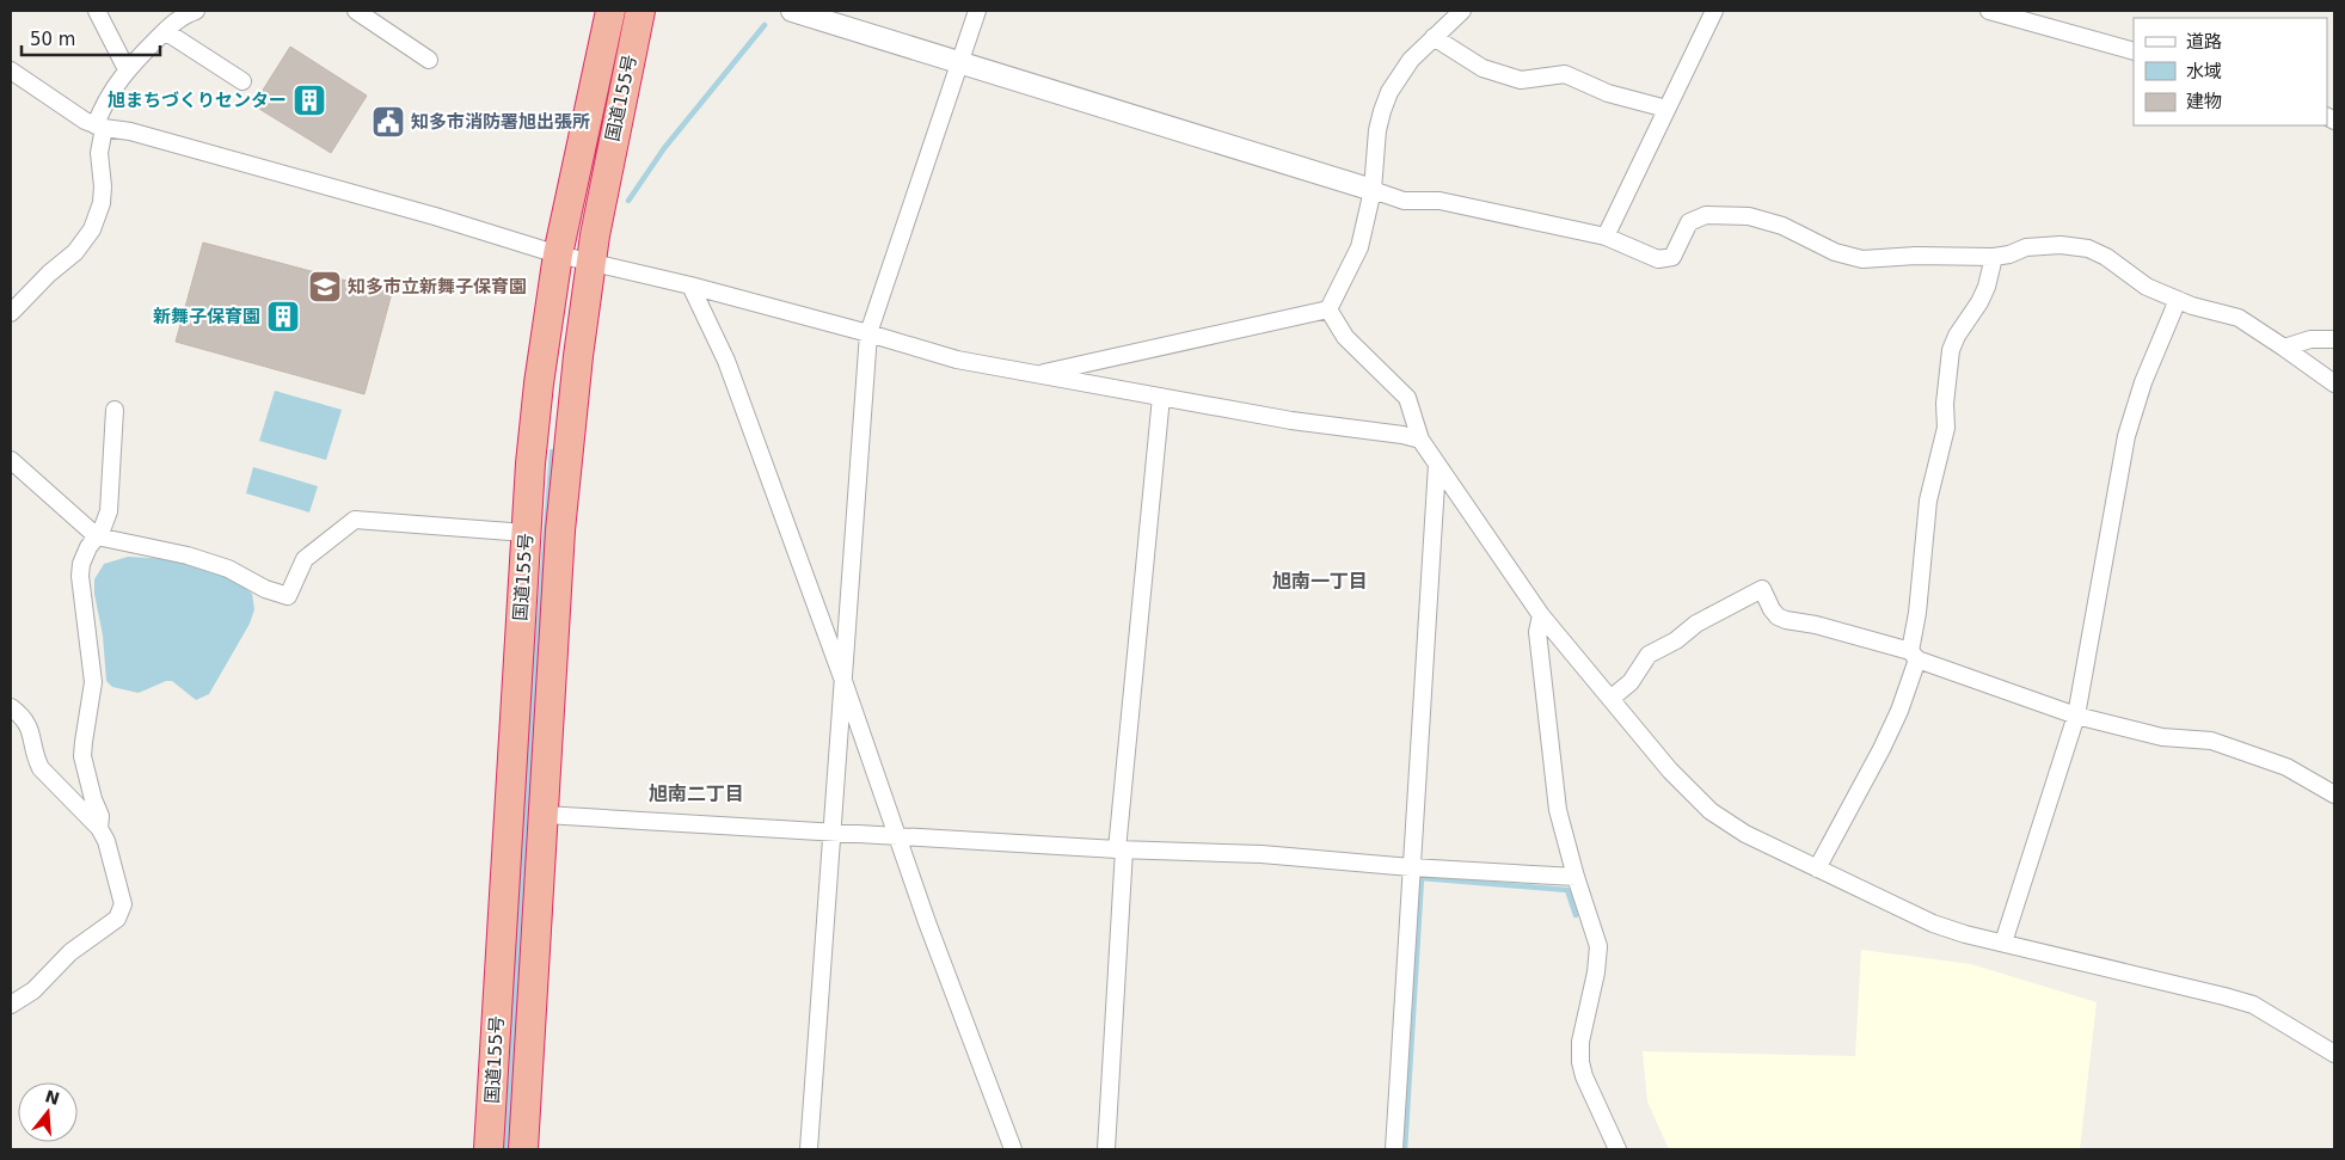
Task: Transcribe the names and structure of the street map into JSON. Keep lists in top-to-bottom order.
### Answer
{
  "streets": {
    "highway": ["国道155号"]
  },
  "districts": ["旭南一丁目", "旭南二丁目"],
  "places": {
    "building": ["旭まちづくりセンター", "新舞子保育園"],
    "public building": ["知多市消防署旭出張所"],
    "school or university": ["知多市立新舞子保育園"]
  },
  "legend": ["道路", "水域", "建物"],
  "scale_bar": "50 m",
  "north": "top"
}
